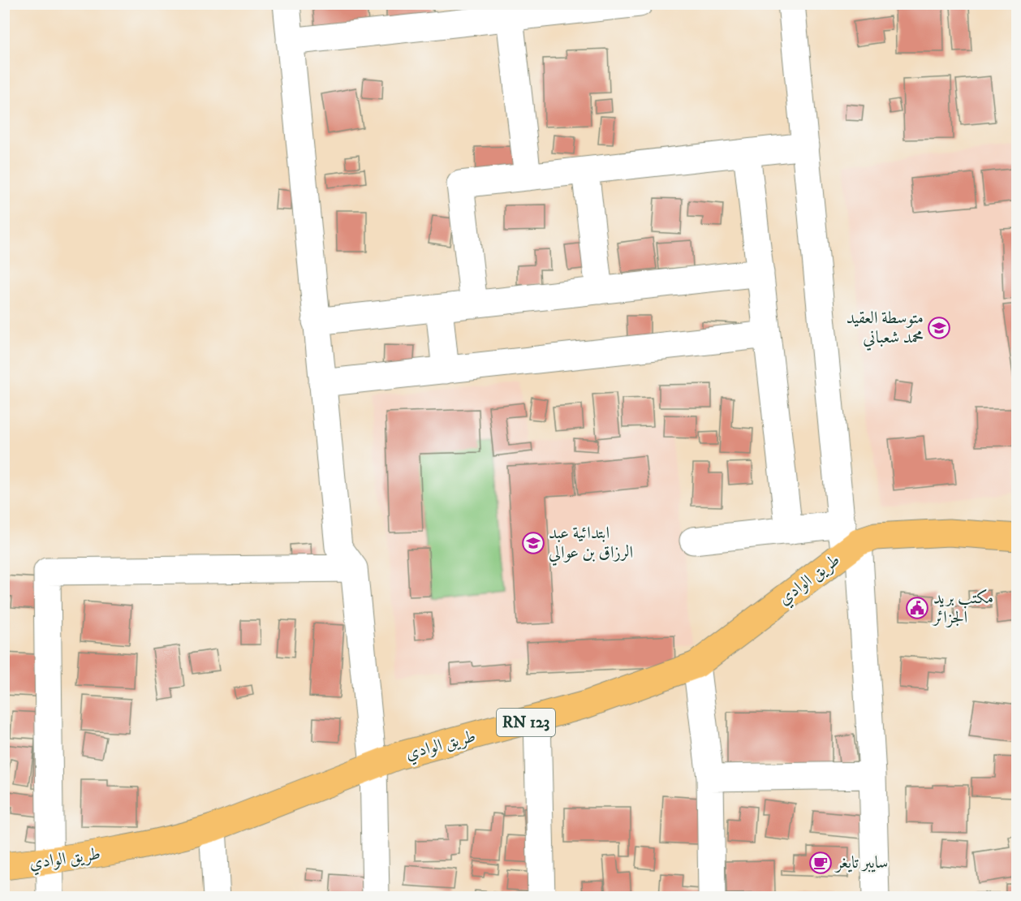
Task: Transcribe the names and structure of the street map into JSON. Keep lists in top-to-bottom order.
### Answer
{
  "streets": {
    "main road": ["طريق الوادي", "RN 123"]
  },
  "places": {
    "school or university": ["متوسطة العقيد محمد شعباني", "ابتدائية عبد الرزاق بن عوالي"],
    "public building": ["مكتب بريد الجزائر"],
    "cafe": ["سايبر تايغر"]
  }
}
